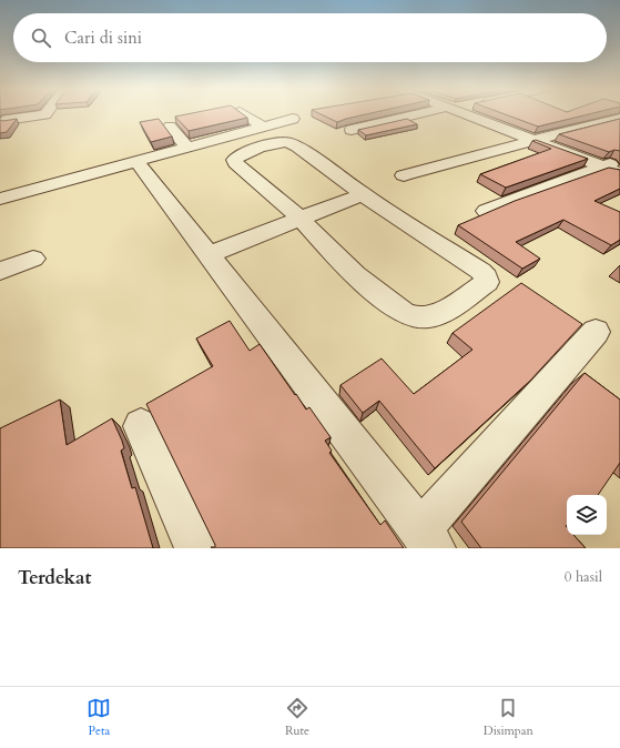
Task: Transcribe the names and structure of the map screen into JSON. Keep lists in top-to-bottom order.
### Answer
{
  "page": {
    "search": "Cari di sini",
    "heading": ["Terdekat", "0 hasil"],
    "nav": ["Peta", "Rute", "Disimpan"]
  }
}
